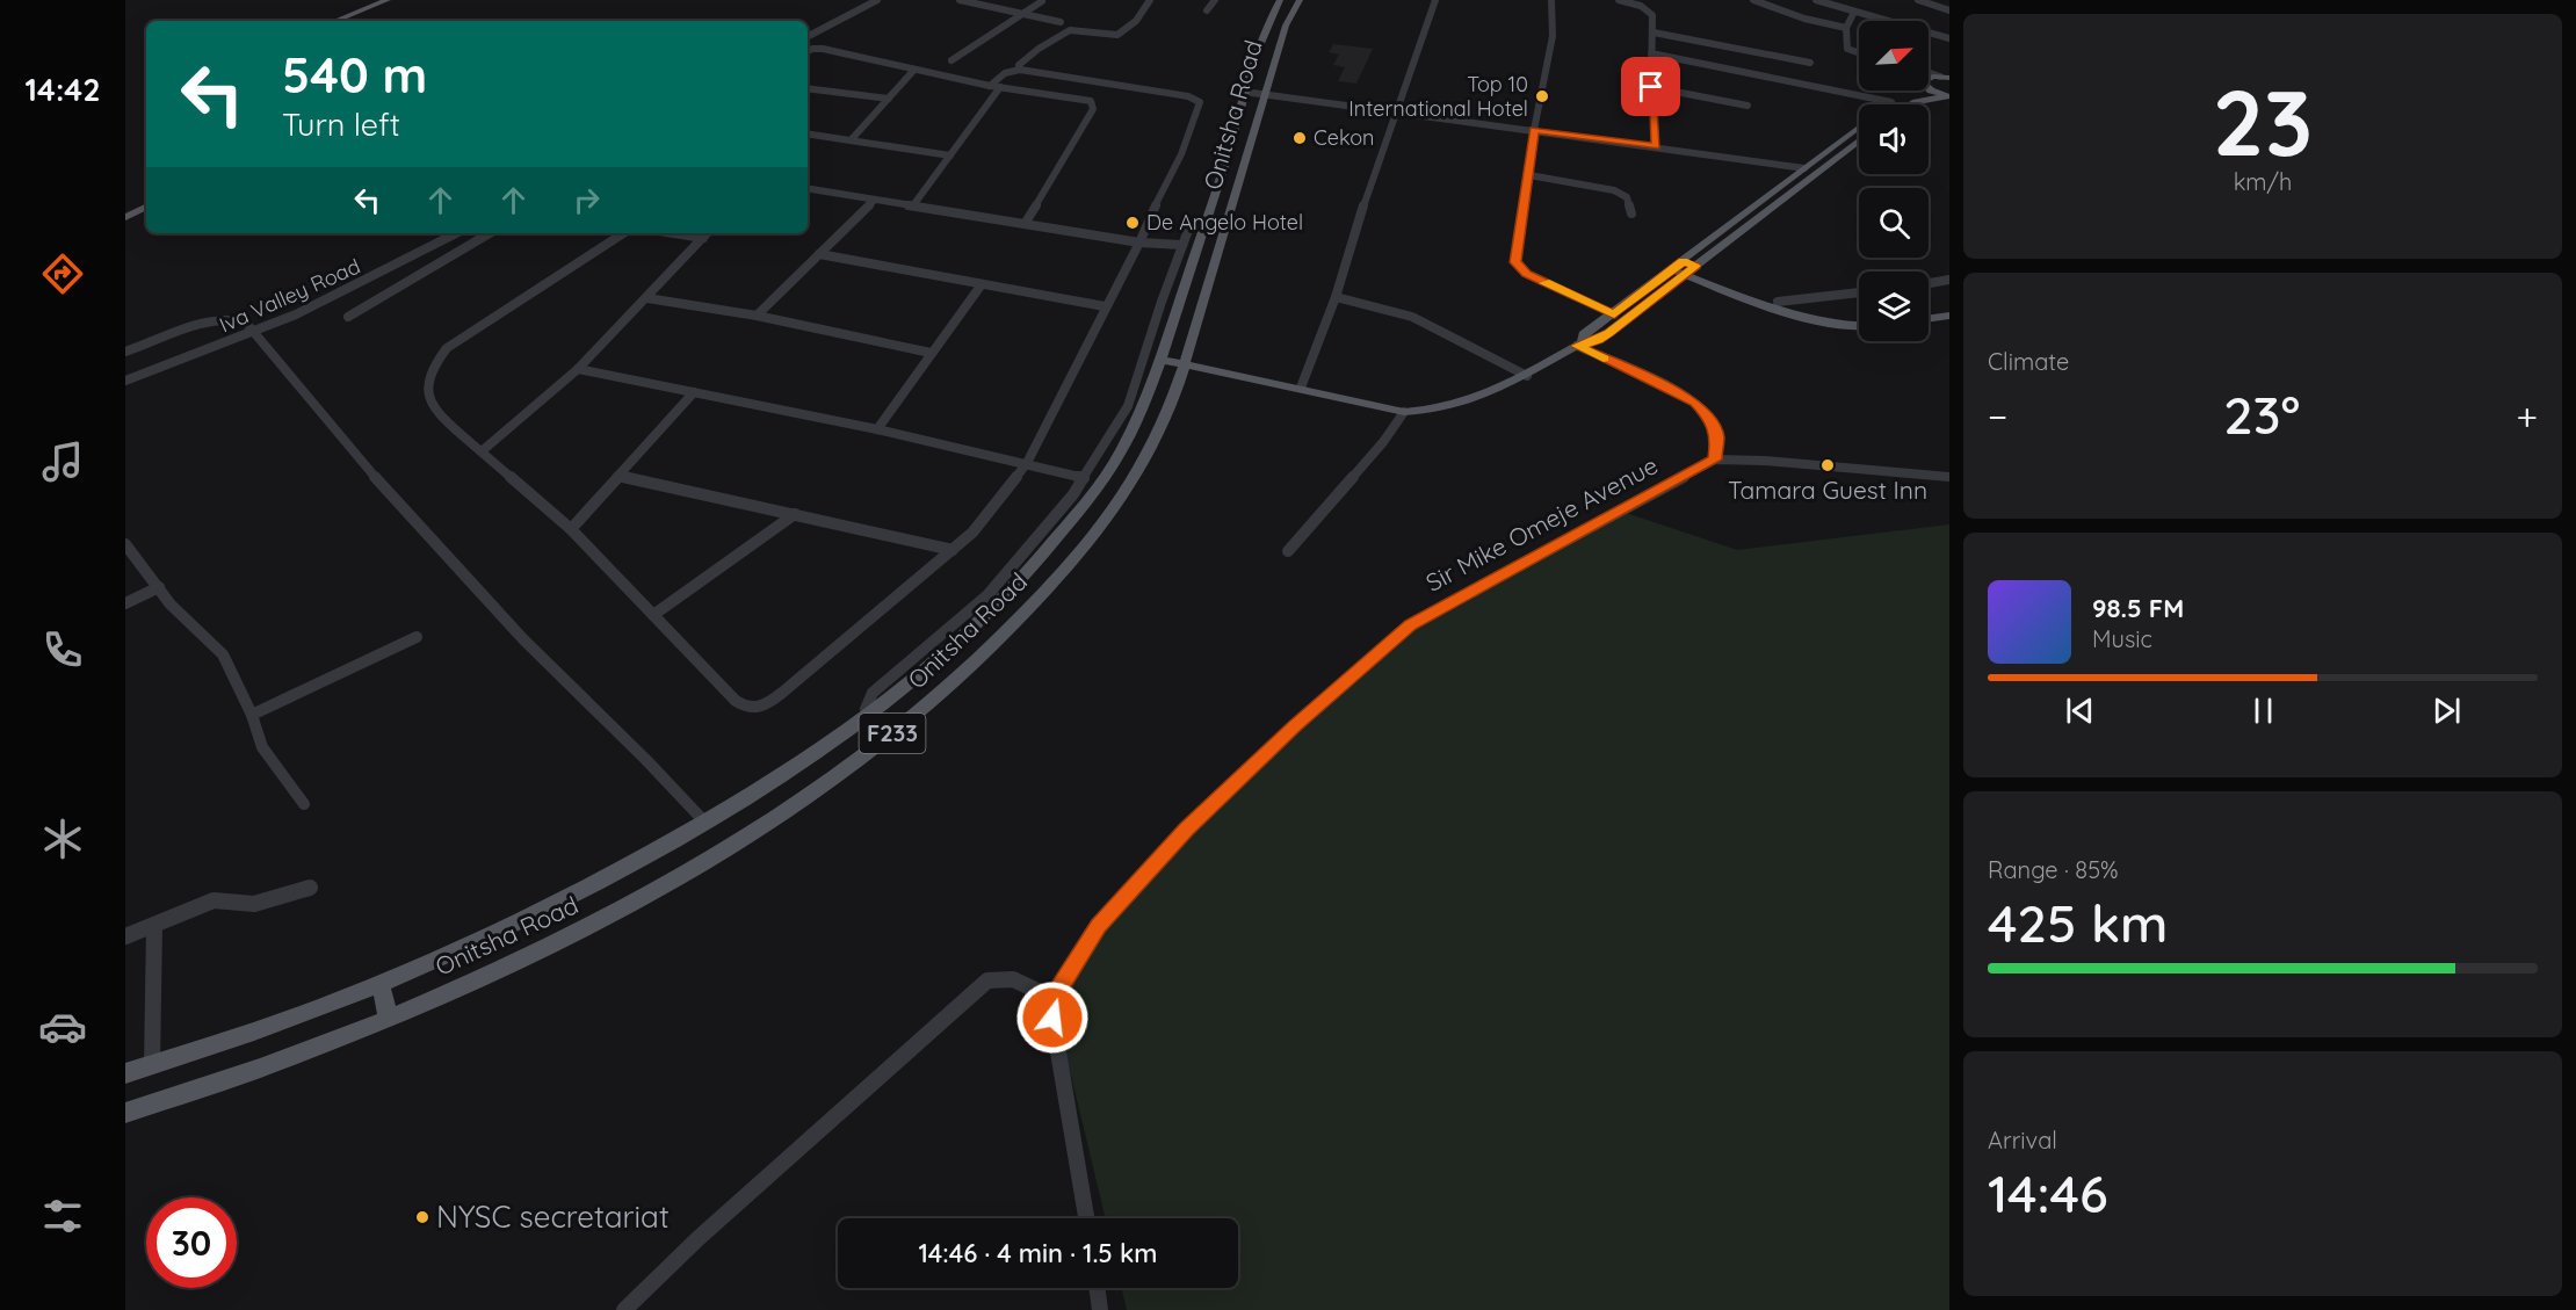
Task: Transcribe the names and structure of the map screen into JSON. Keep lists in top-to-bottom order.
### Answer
{
  "streets": {
    "main road": ["Onitsha Road", "F233"],
    "street": ["Iva Valley Road", "Sir Mike Omeje Avenue"]
  },
  "places": [
    "Top 10 International Hotel",
    "Cekon",
    "De Angelo Hotel",
    "Tamara Guest Inn",
    "NYSC secretariat"
  ],
  "north": "top right",
  "page": {
    "tabs": "14:42",
    "tile": [
      ["23", "km/h"],
      "Climate",
      ["Range · 85%", "425 km"],
      ["Arrival", "14:46"]
    ],
    "turn": ["540 m", "Turn left"],
    "heat": ["−", "23°", "+"],
    "song": ["98.5 FM", "Music"],
    "limit": "30",
    "trip": "14:46 · 4 min · 1.5 km"
  }
}
